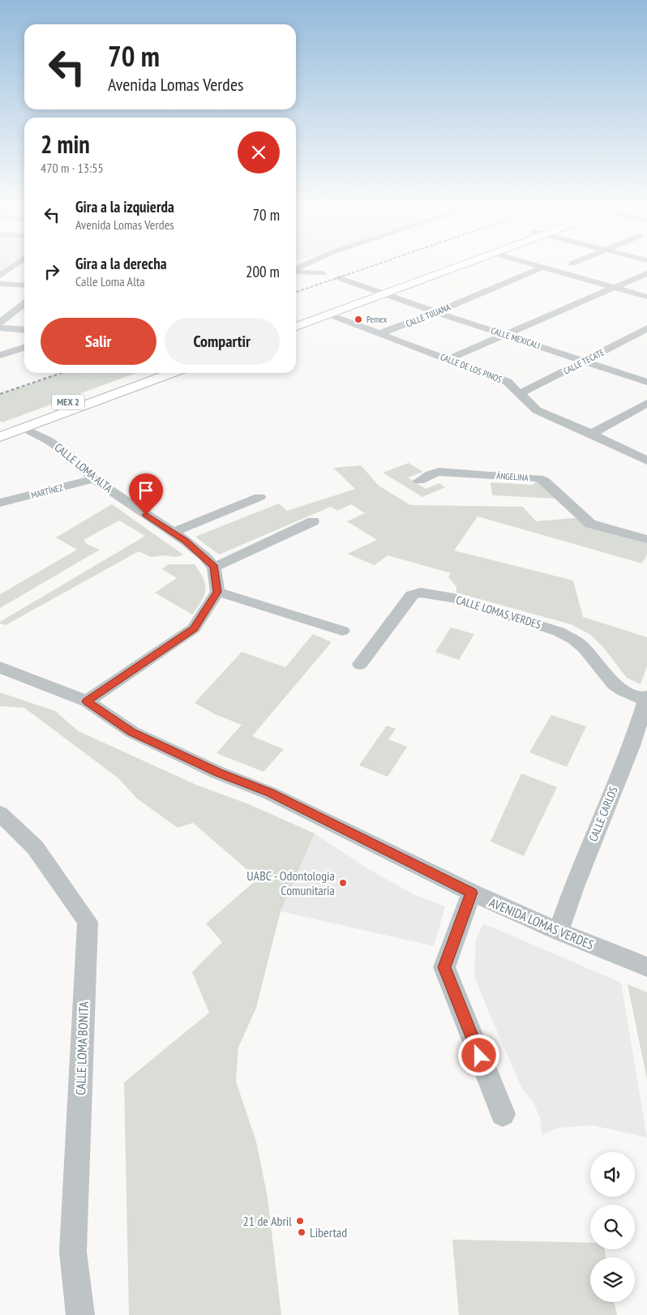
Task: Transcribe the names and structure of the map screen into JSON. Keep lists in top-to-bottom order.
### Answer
{
  "streets": {
    "main road": ["MEX 2"],
    "street": [
      "CALLE TIJUANA",
      "CALLE MEXICALI",
      "CALLE TECATE",
      "CALLE DE LOS PINOS",
      "CALLE LOMA ALTA",
      "ÁNGELINA",
      "MARTÍNEZ",
      "CALLE LOMAS VERDES",
      "CALLE CARLOS",
      "AVENIDA LOMAS VERDES",
      "CALLE LOMA BONITA"
    ]
  },
  "crossings": [
    ["CALLE TIJUANA", "CALLE MEXICALI"],
    ["CALLE TIJUANA", "CALLE DE LOS PINOS"],
    ["CALLE MEXICALI", "CALLE TECATE"],
    ["CALLE TECATE", "CALLE DE LOS PINOS"],
    ["MEX 2", "CALLE LOMA ALTA"],
    ["CALLE LOMA ALTA", "MARTÍNEZ"],
    ["CALLE LOMAS VERDES", "CALLE CARLOS"],
    ["CALLE CARLOS", "AVENIDA LOMAS VERDES"]
  ],
  "places": [
    "Pemex",
    "UABC - Odontologia Comunitaria",
    "21 de Abril",
    "Libertad"
  ],
  "page": {
    "turn": ["70 m", "Avenida Lomas Verdes"],
    "heading": ["2 min", "470 m · 13:55"],
    "list": [
      {
        "name": "Gira a la izquierda",
        "note": "Avenida Lomas Verdes",
        "value": "70 m"
      },
      {
        "name": "Gira a la derecha",
        "note": "Calle Loma Alta",
        "value": "200 m"
      }
    ],
    "buttons": ["Salir", "Compartir"]
  }
}
